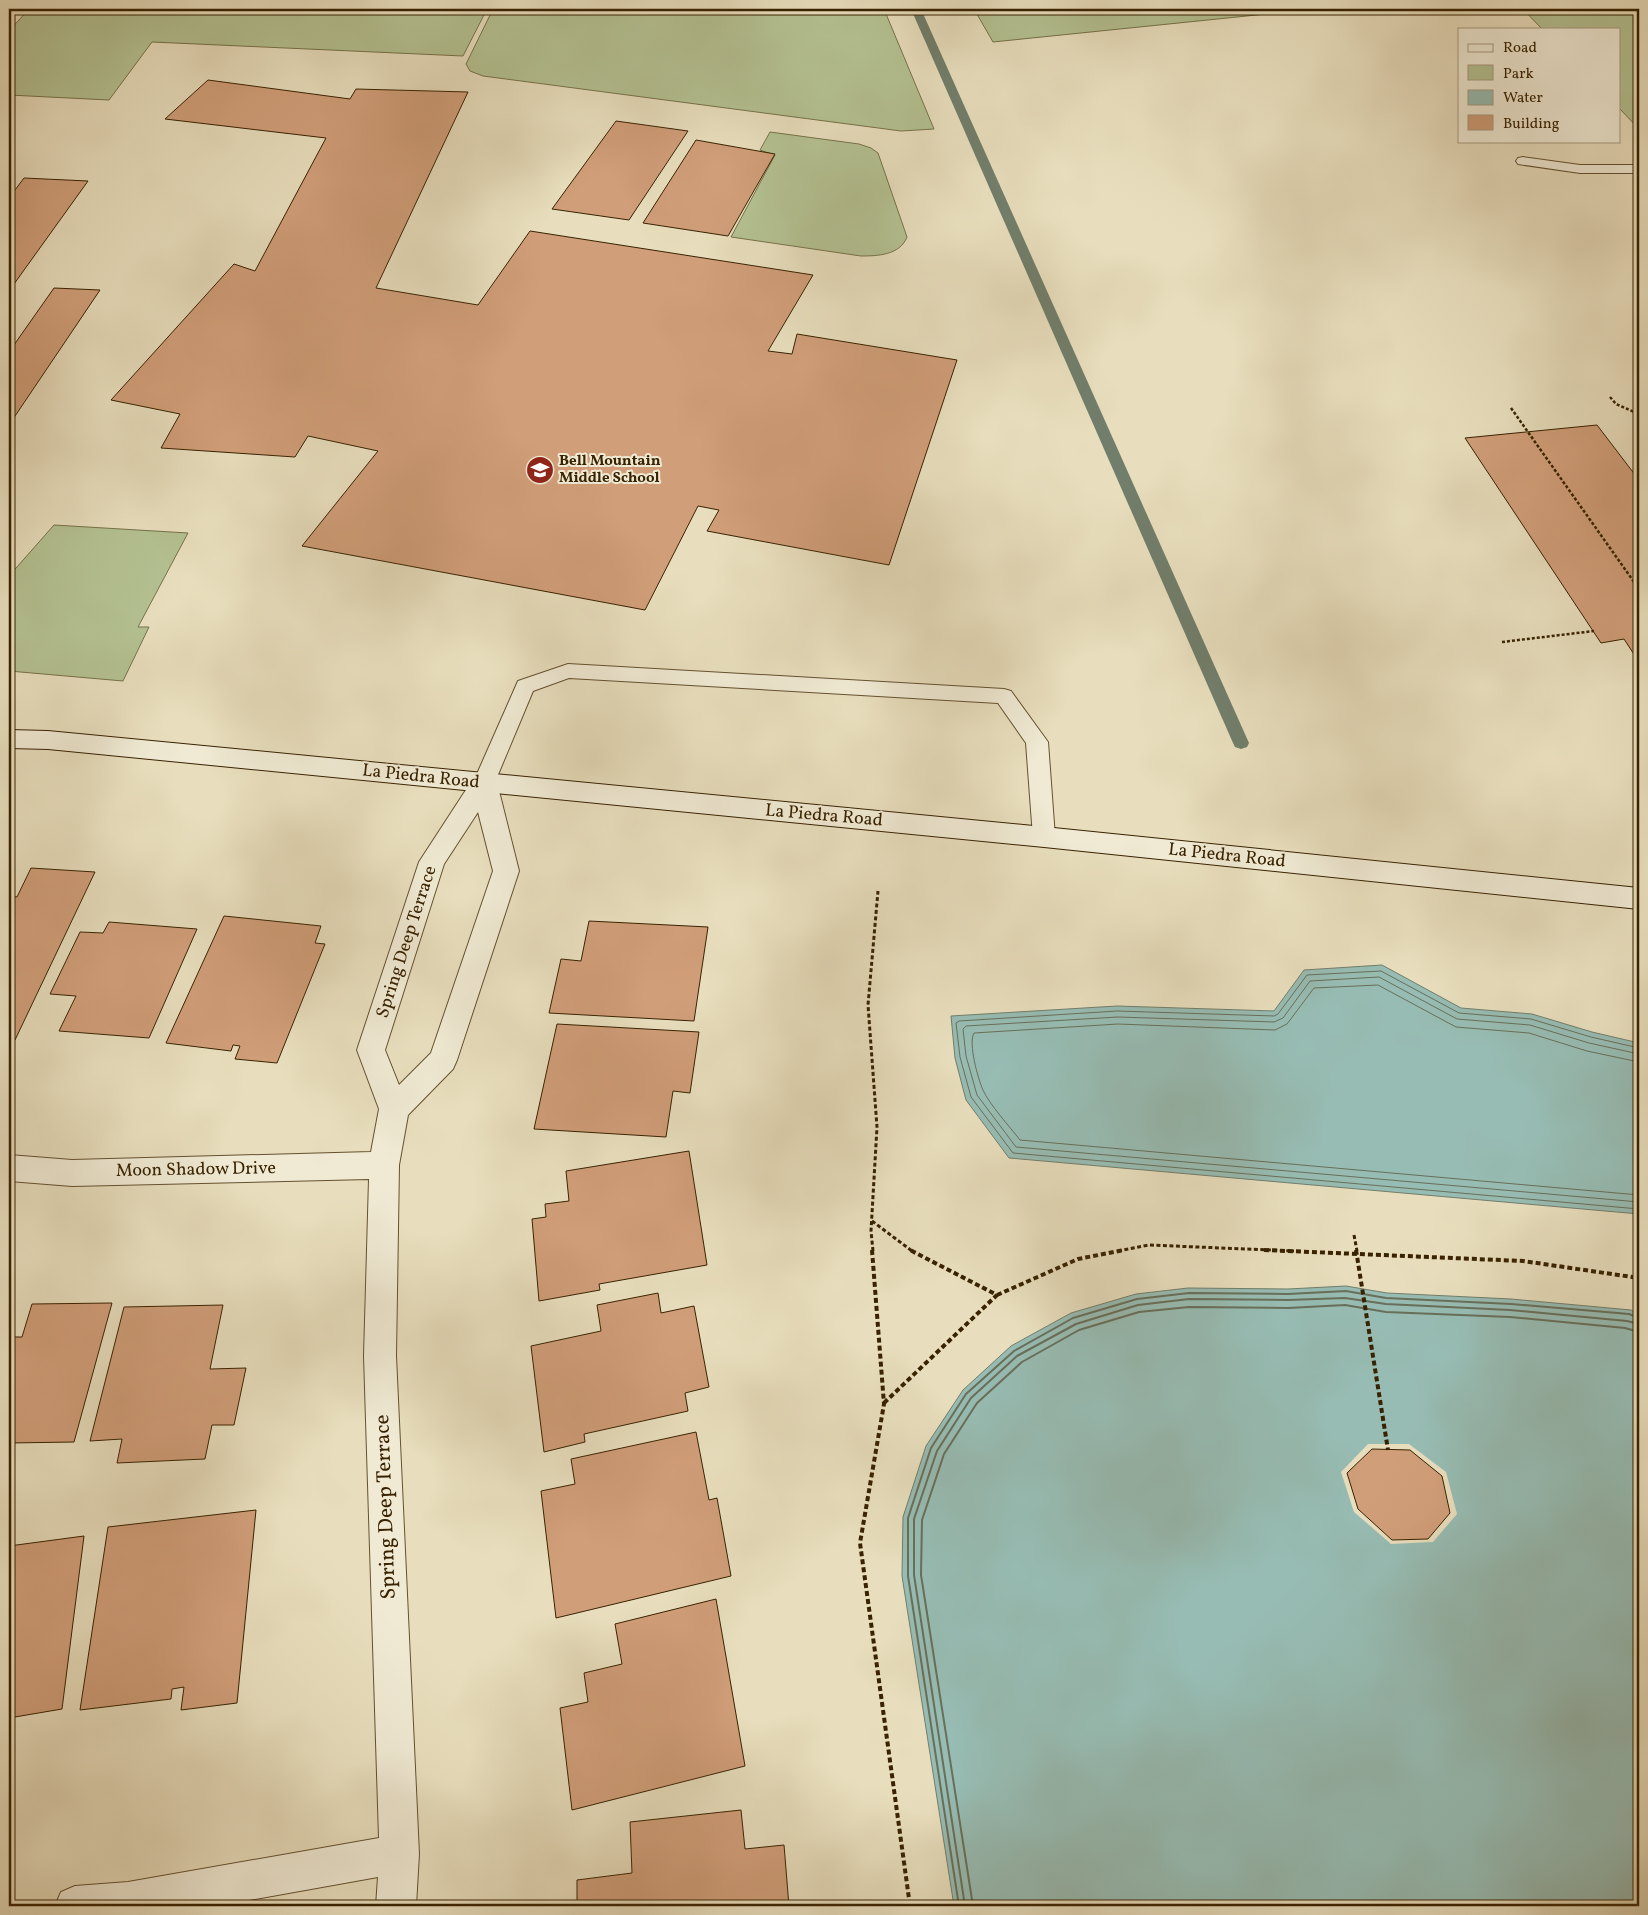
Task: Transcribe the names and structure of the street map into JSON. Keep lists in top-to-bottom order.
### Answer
{
  "streets": {
    "street": ["La Piedra Road", "Spring Deep Terrace", "Moon Shadow Drive"]
  },
  "crossings": [
    ["La Piedra Road", "Spring Deep Terrace"],
    ["Spring Deep Terrace", "Moon Shadow Drive"]
  ],
  "places": {
    "school or university": ["Bell Mountain Middle School"]
  },
  "legend": [
    "Road",
    "Park",
    "Water",
    "Building"
  ]
}
